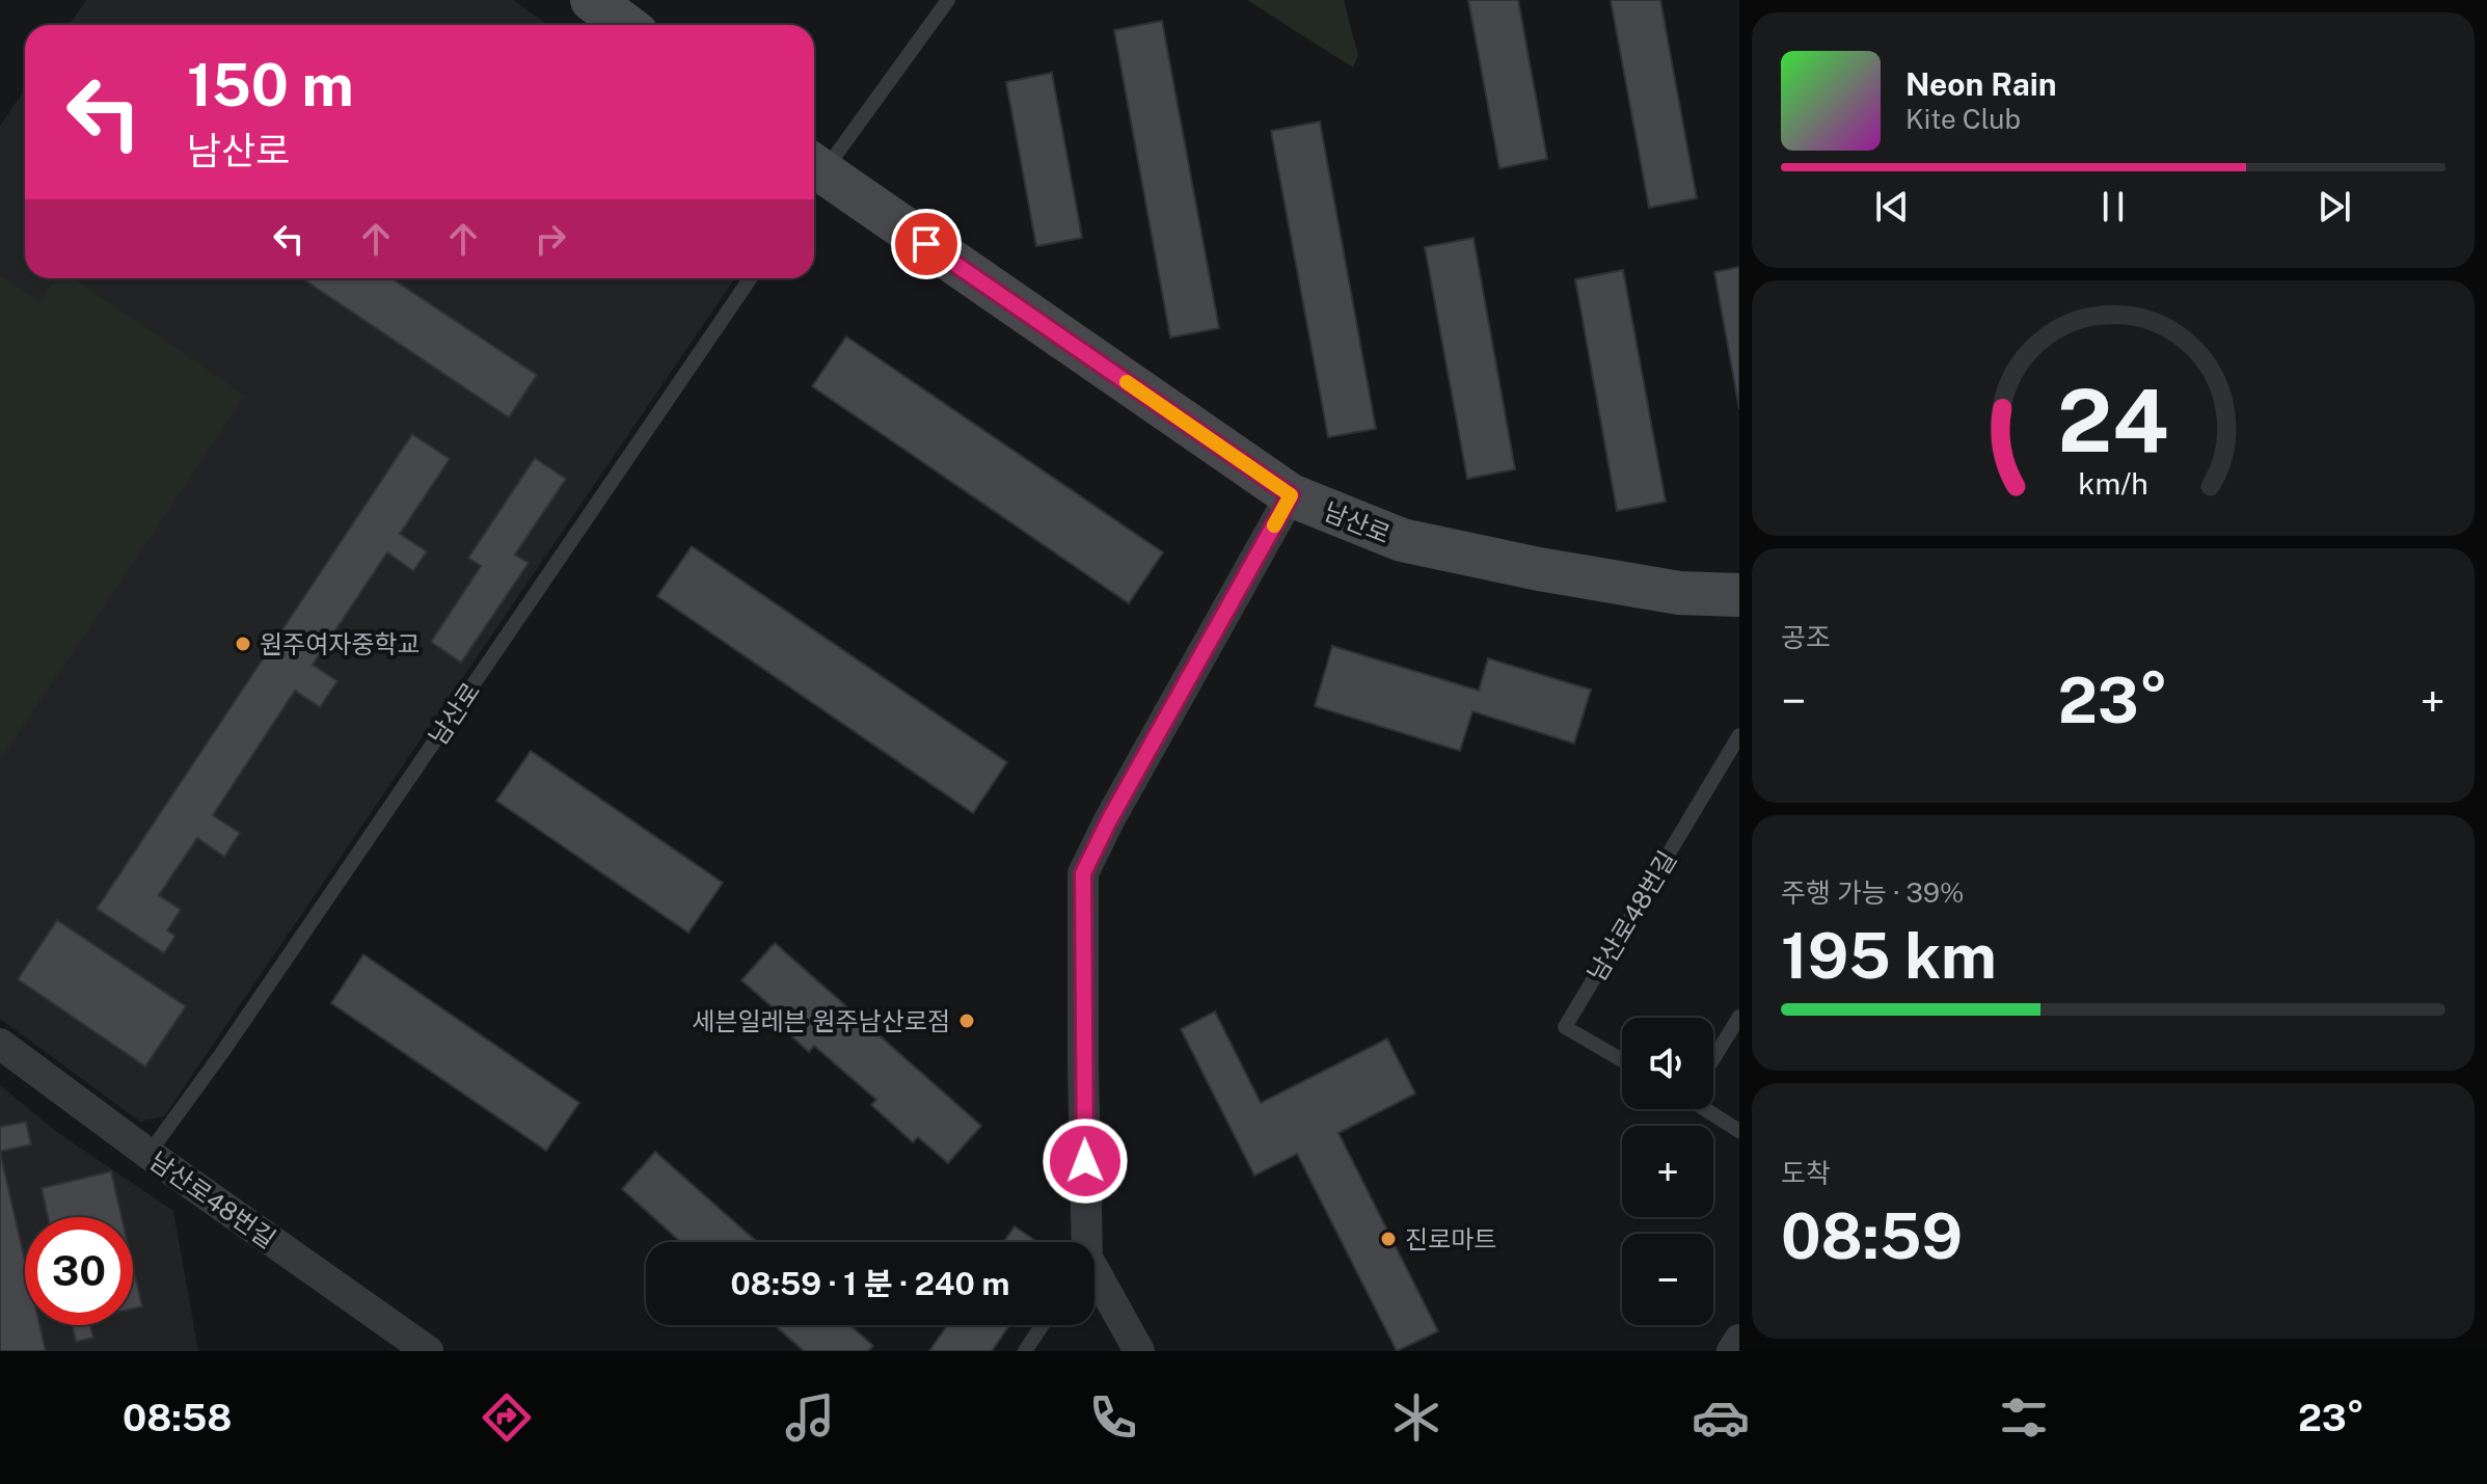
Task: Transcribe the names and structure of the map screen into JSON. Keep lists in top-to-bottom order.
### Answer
{
  "streets": {
    "street": ["남산로", "남산로48번길"]
  },
  "crossings": [
    ["남산로", "남산로48번길"]
  ],
  "places": ["원주여자중학교", "세븐일레븐 원주남산로점", "진로마트"],
  "page": {
    "turn": ["150 m", "남산로"],
    "song": ["Neon Rain", "Kite Club"],
    "tile": [
      "공조",
      ["주행 가능 · 39%", "195 km"],
      ["도착", "08:59"]
    ],
    "heat": ["−", "23°", "+"],
    "map_buttons": ["+", "−"],
    "limit": "30",
    "trip": "08:59 · 1 분 · 240 m",
    "tabs": ["08:58", "23°"],
    "gauge": ["24", "km/h"]
  }
}
